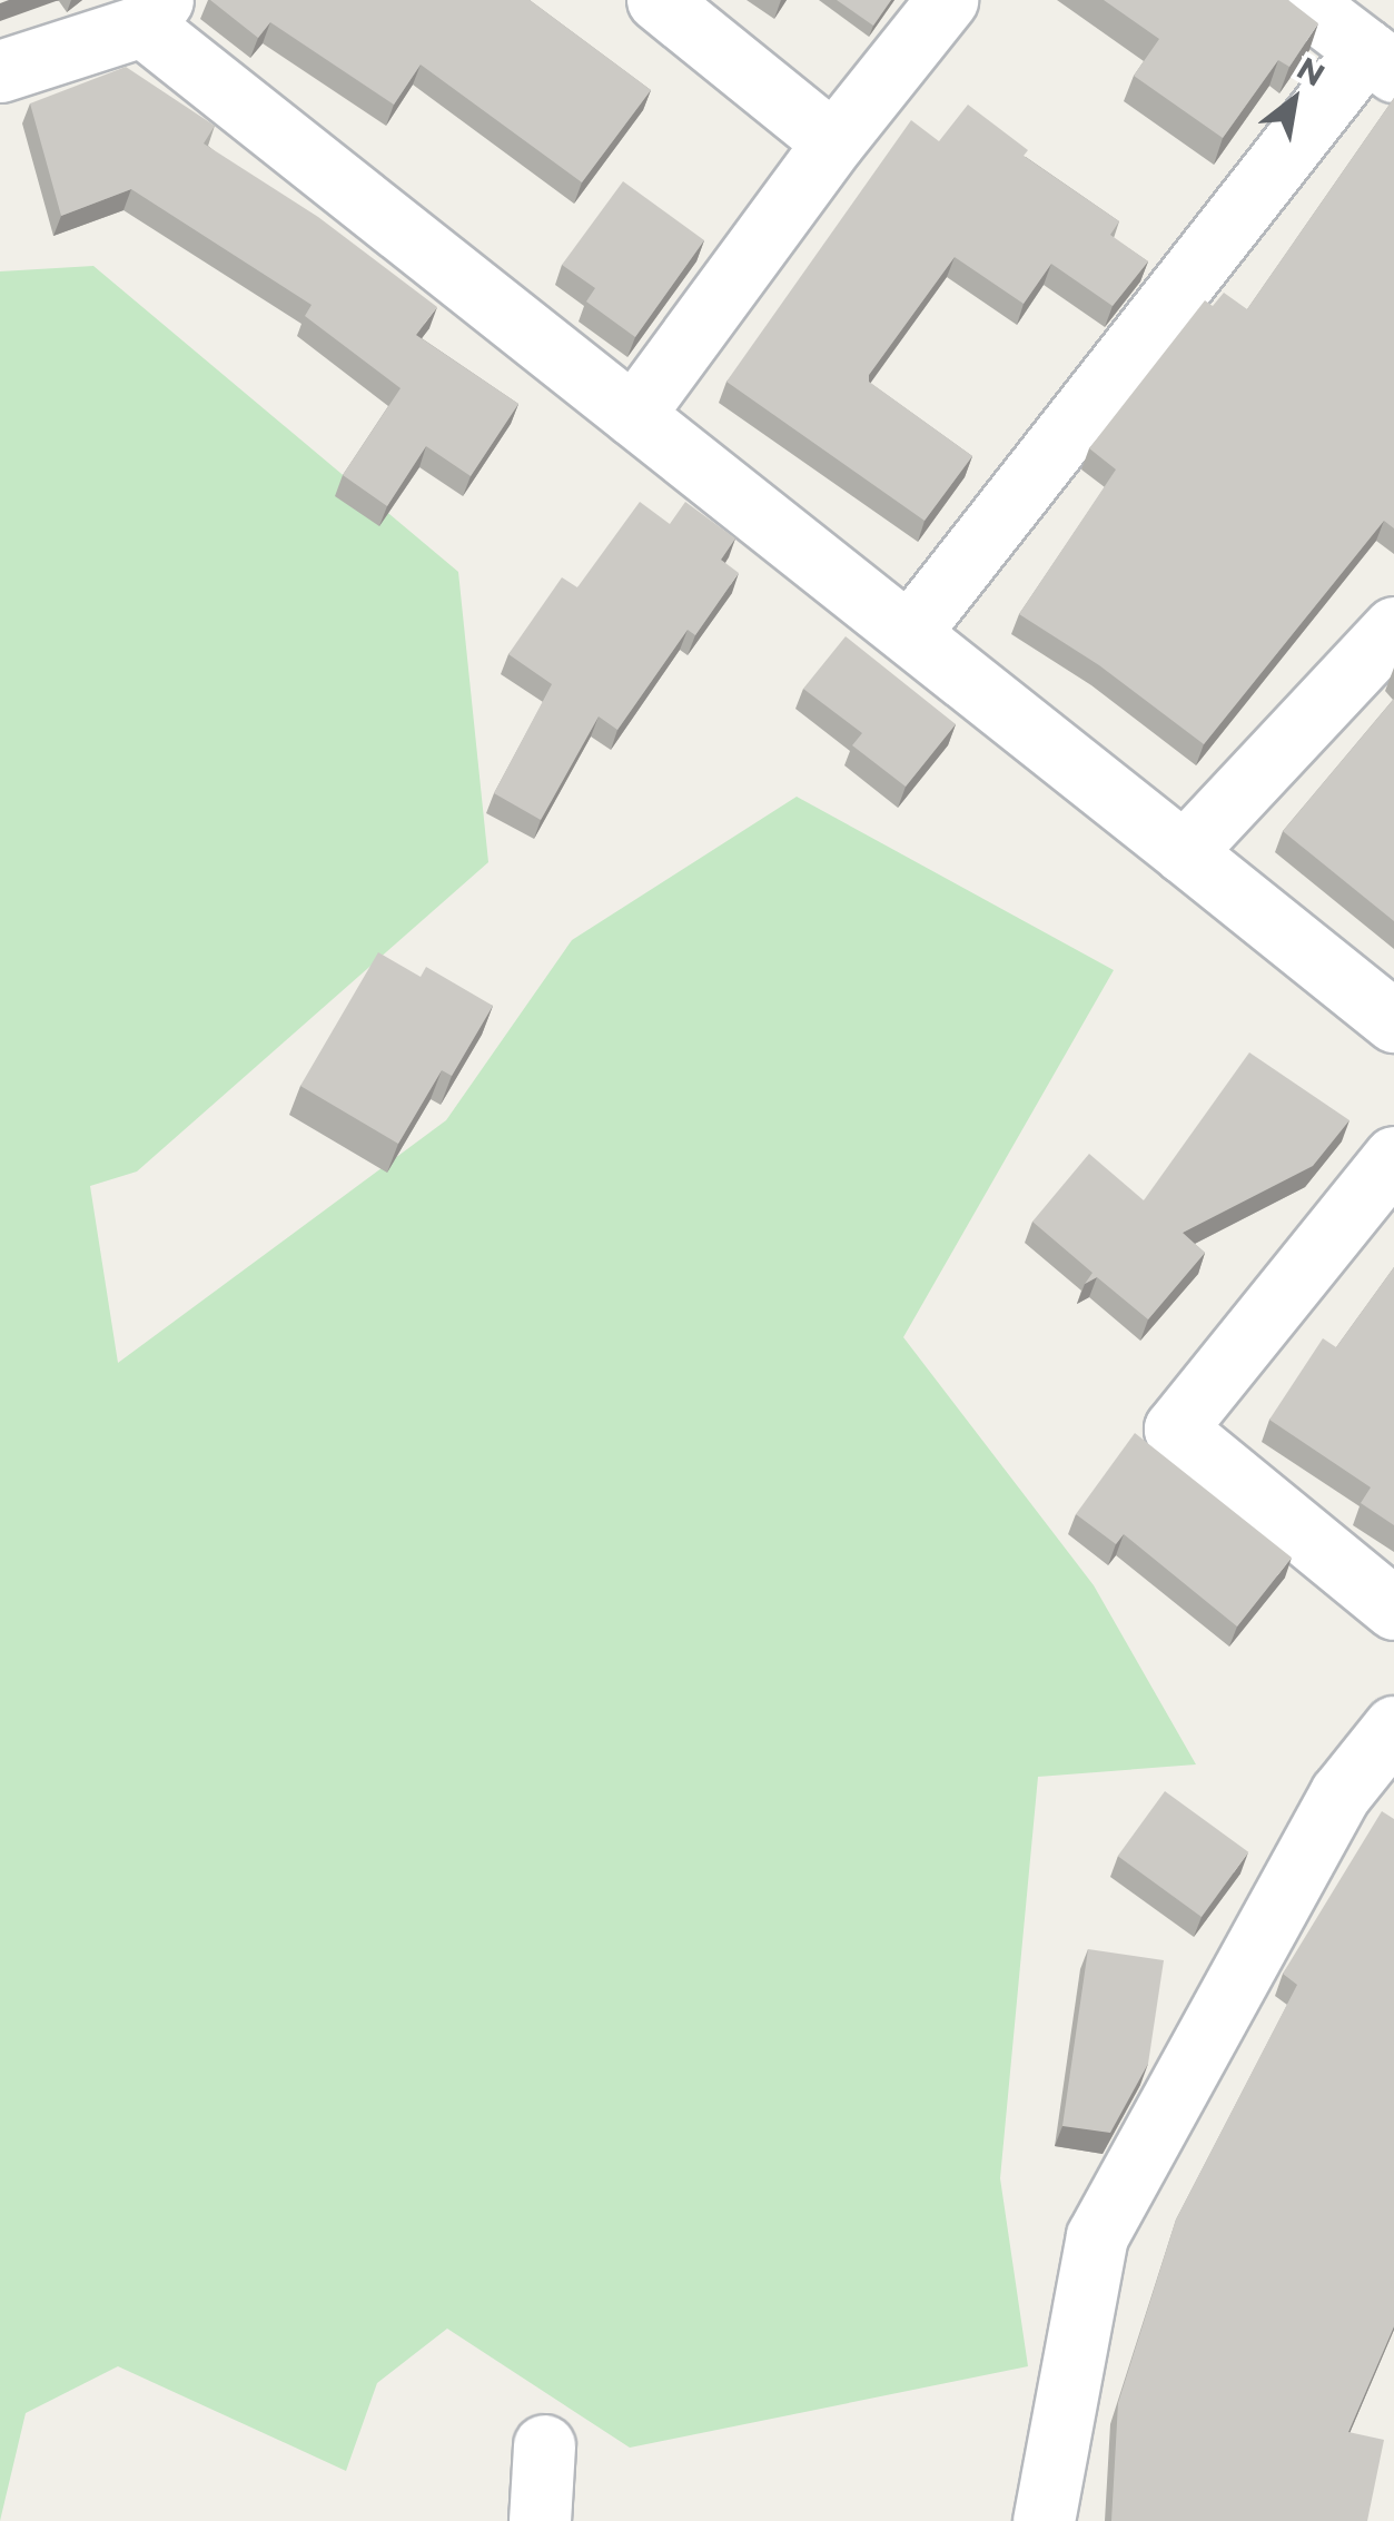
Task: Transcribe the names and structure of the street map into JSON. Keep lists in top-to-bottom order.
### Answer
{
  "north": "top right"
}
